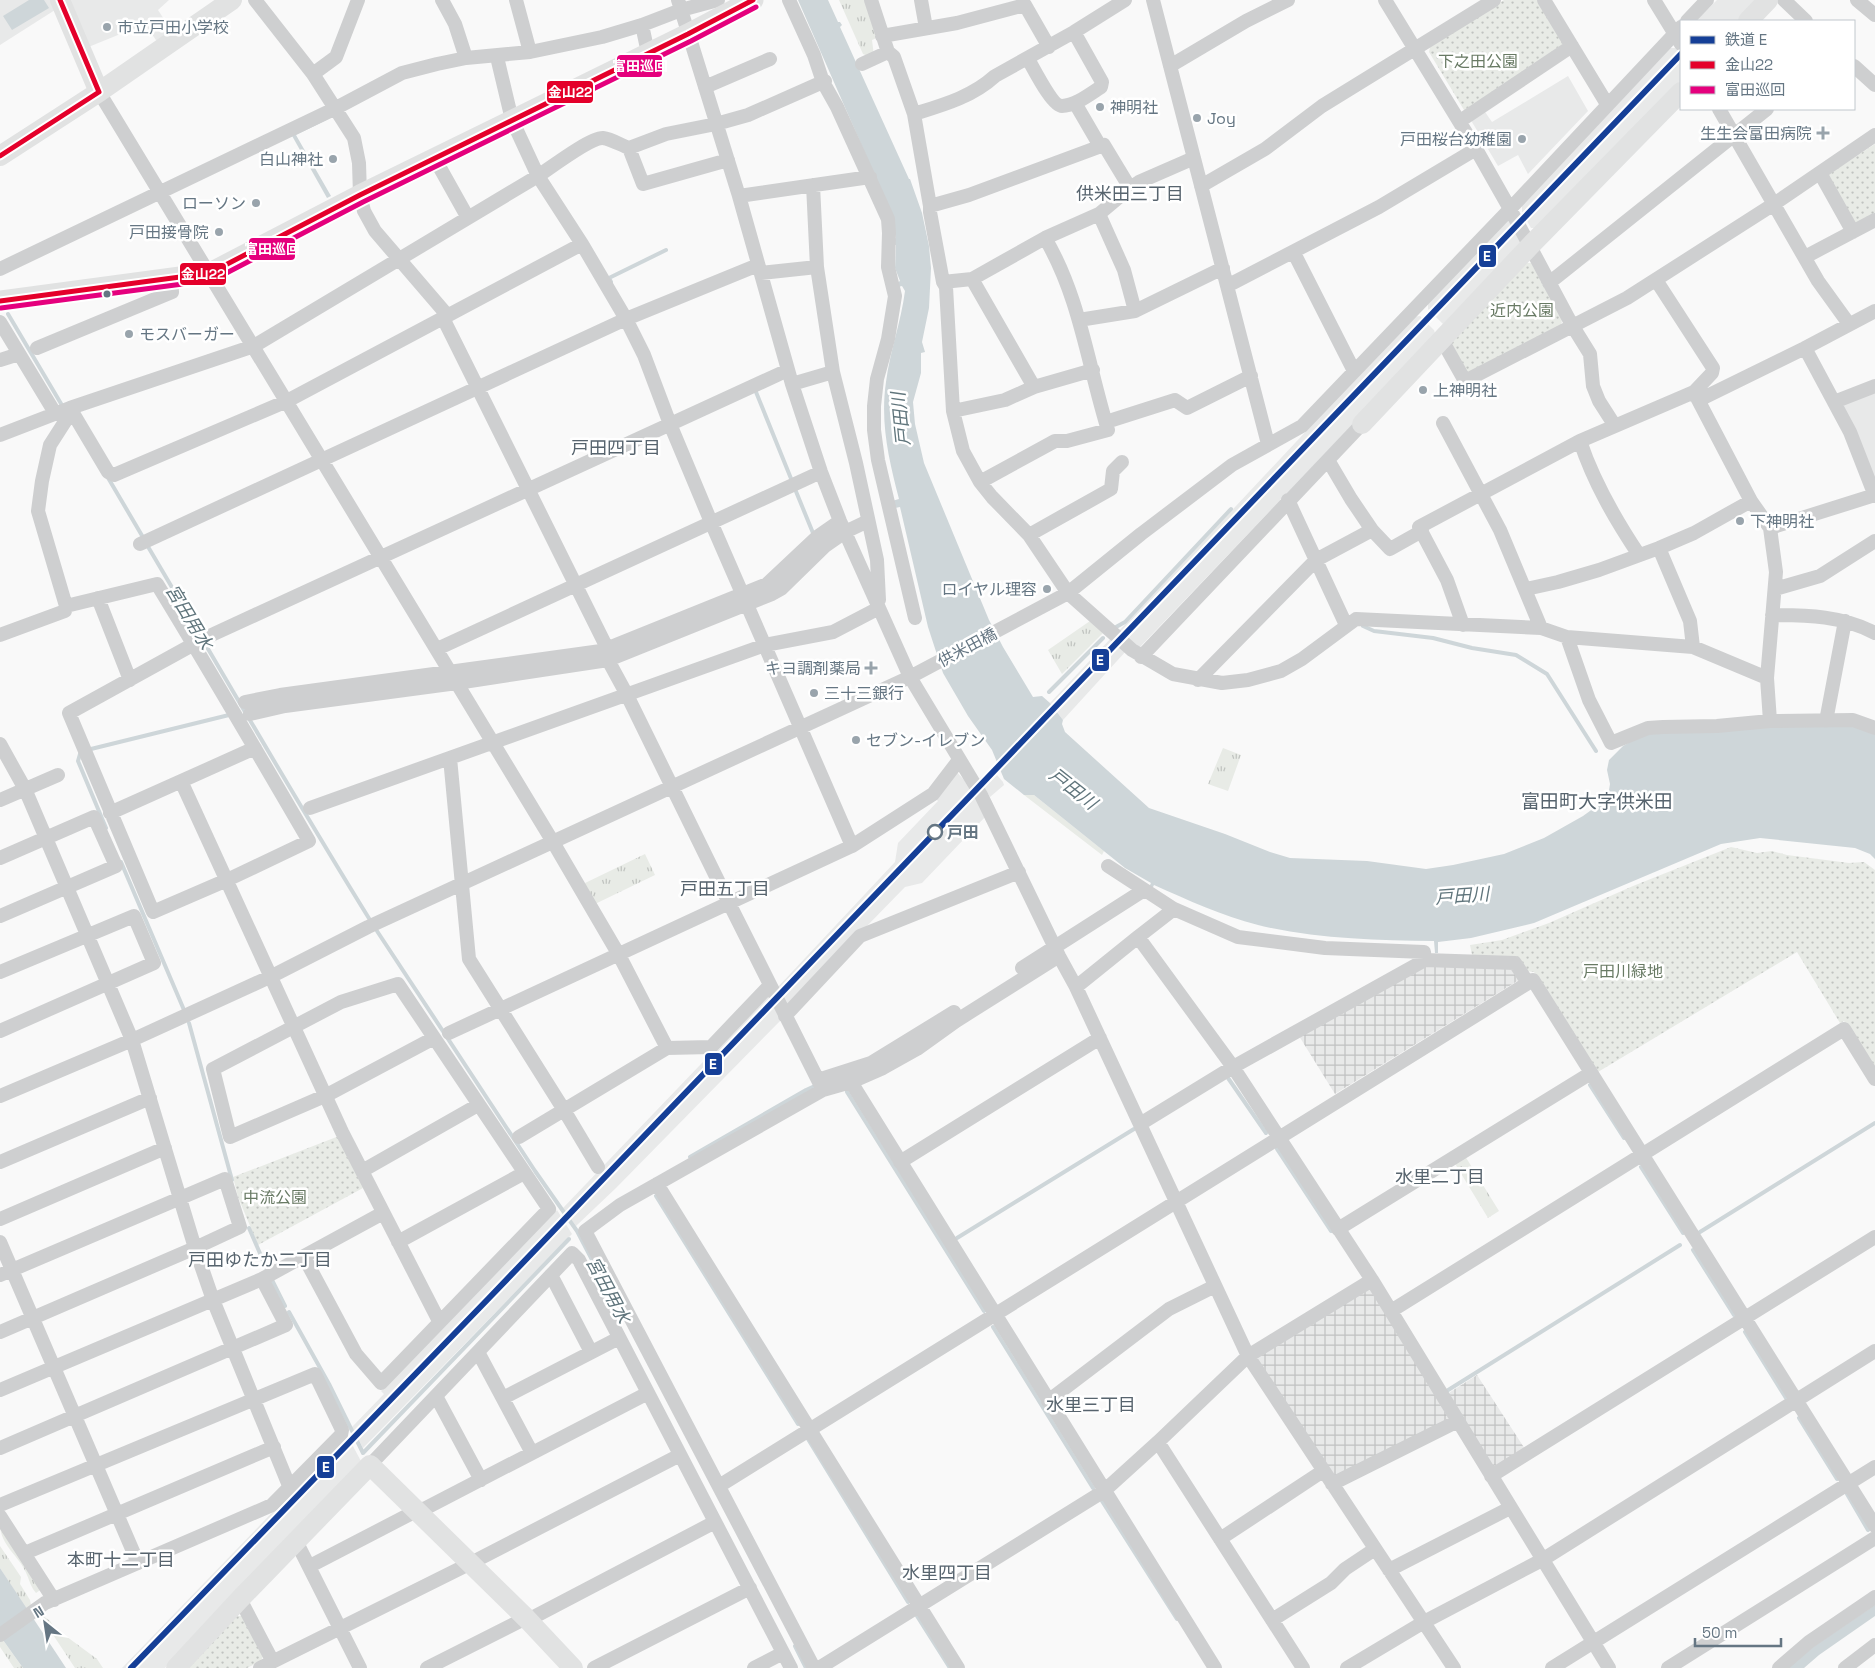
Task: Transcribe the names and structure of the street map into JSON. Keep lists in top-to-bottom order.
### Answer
{
  "streets": {
    "street": ["供米田橋"]
  },
  "districts": [
    "供米田三丁目",
    "戸田四丁目",
    "富田町大字供米田",
    "戸田五丁目",
    "水里二丁目",
    "戸田ゆたか二丁目",
    "水里三丁目",
    "本町十二丁目",
    "水里四丁目"
  ],
  "water": ["戸田川", "宮田用水"],
  "parks": [
    "下之田公園",
    "近内公園",
    "戸田川緑地",
    "中流公園"
  ],
  "places": {
    "other": [
      "市立戸田小学校",
      "神明社",
      "Joy",
      "戸田桜台幼稚園",
      "白山神社",
      "ローソン",
      "戸田接骨院",
      "モスバーガー",
      "上神明社",
      "下神明社",
      "ロイヤル理容",
      "三十三銀行",
      "セブン-イレブン",
      "戸田"
    ],
    "health": ["生生会富田病院", "キヨ調剤薬局"]
  },
  "lines": ["transit line 金山22", "transit line 富田巡回", "rail line E"],
  "legend": ["鉄道 E", "金山22", "富田巡回"],
  "scale_bar": "50 m",
  "north": "top left"
}
